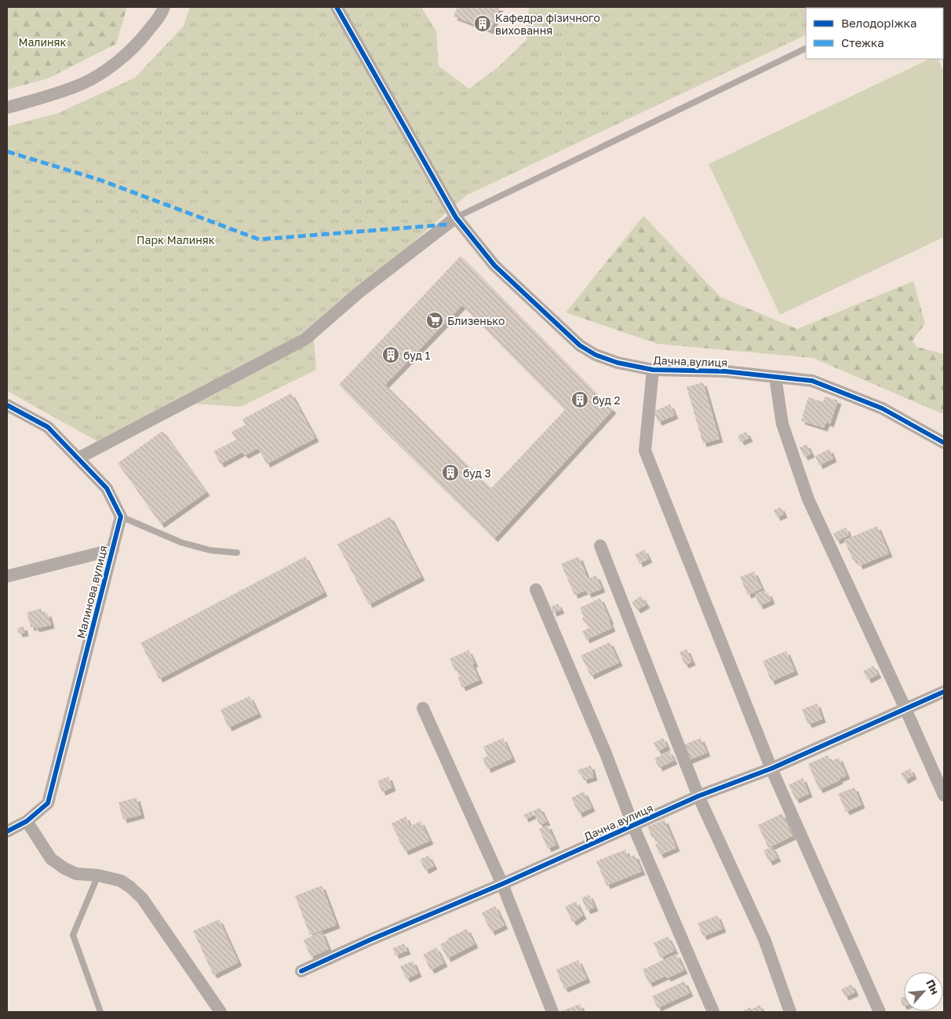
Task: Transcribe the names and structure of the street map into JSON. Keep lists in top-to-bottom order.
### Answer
{
  "streets": {
    "street": ["Дачна вулиця", "Малинова вулиця"]
  },
  "parks": ["Малиняк", "Парк Малиняк"],
  "places": {
    "building": [
      "Кафедра фізичного виховання",
      "буд 1",
      "буд 2",
      "буд 3"
    ],
    "supermarket": ["Близенько"]
  },
  "legend": ["Велодоріжка", "Стежка"],
  "north": "top right"
}
